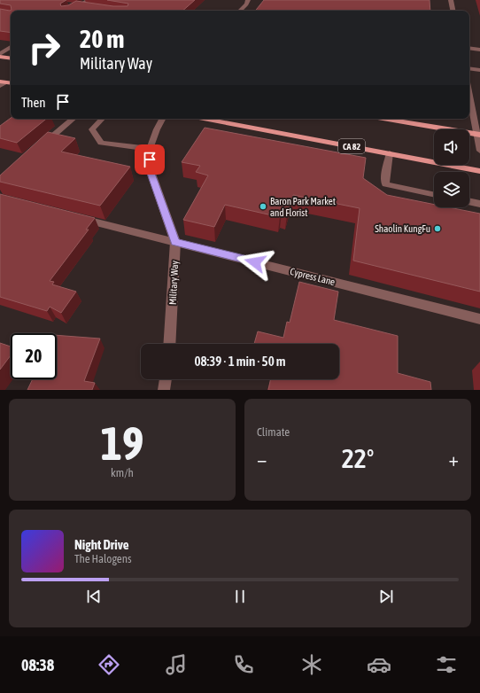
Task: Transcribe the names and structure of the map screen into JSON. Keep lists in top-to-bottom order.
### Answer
{
  "streets": {
    "main road": ["CA 82"],
    "street": ["Cypress Lane", "Military Way"]
  },
  "crossings": [
    ["Cypress Lane", "Military Way"]
  ],
  "places": ["Baron Park Market and Florist", "Shaolin KungFu"],
  "page": {
    "turn": ["20 m", "Military Way"],
    "then": "Then",
    "limit": "20",
    "trip": "08:39 · 1 min · 50 m",
    "tile": [
      ["19", "km/h"],
      "Climate"
    ],
    "heat": ["−", "22°", "+"],
    "song": ["Night Drive", "The Halogens"],
    "tabs": "08:38"
  }
}
